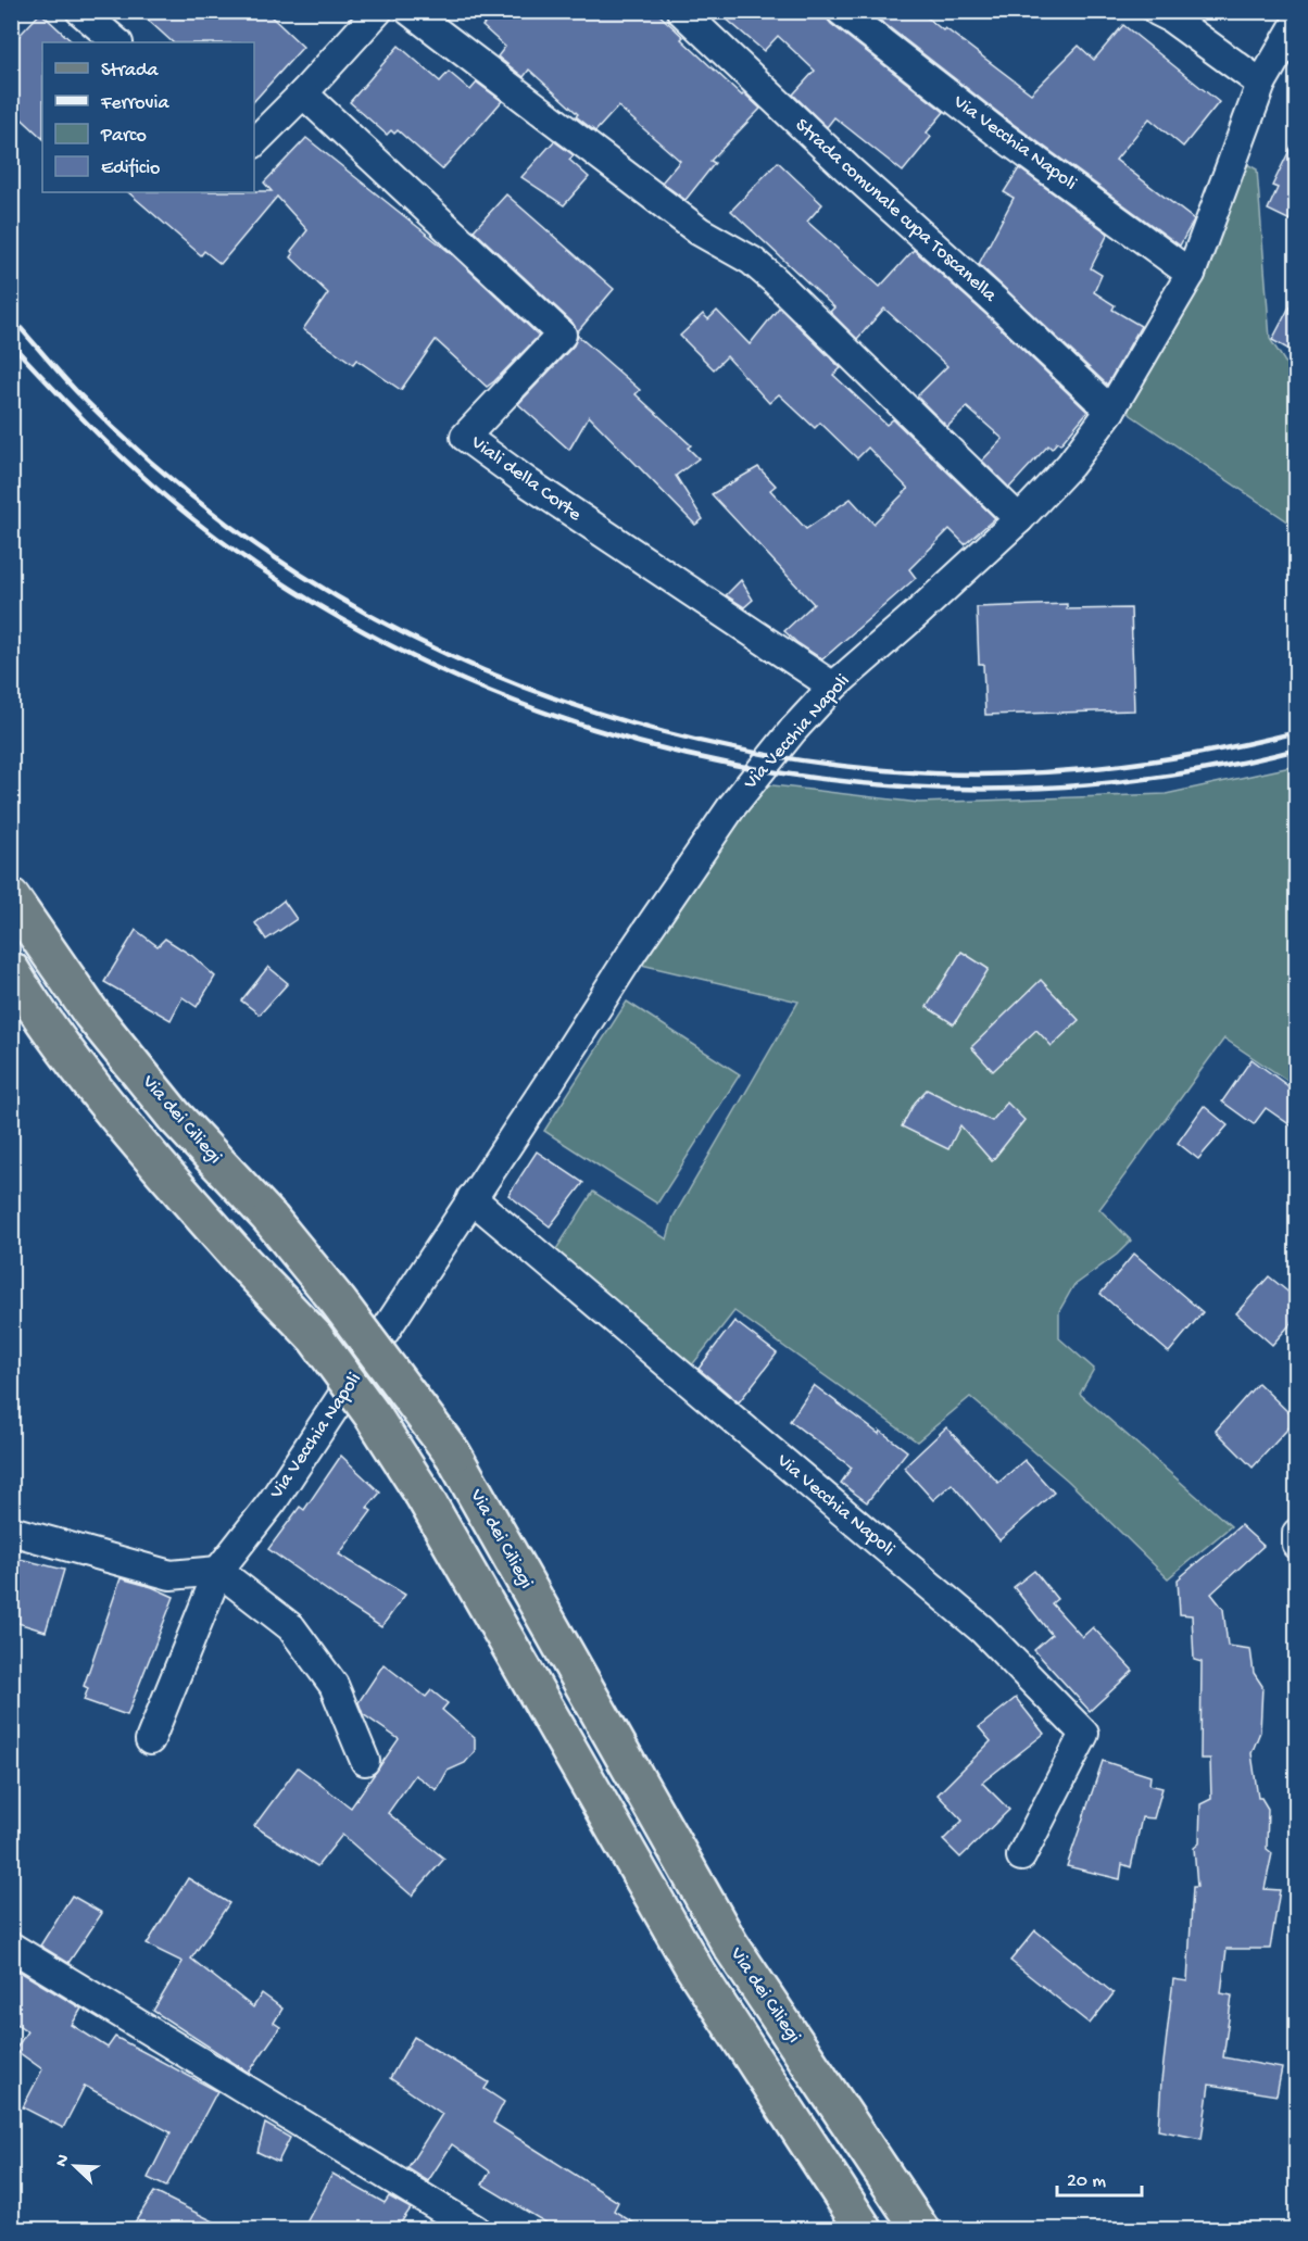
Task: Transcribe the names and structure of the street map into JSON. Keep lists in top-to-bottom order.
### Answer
{
  "streets": {
    "main road": ["Via dei Ciliegi"],
    "street": ["Via Vecchia Napoli", "Strada comunale cupa Toscanella", "Viali della Corte"]
  },
  "crossings": [
    ["Via Vecchia Napoli", "Strada comunale cupa Toscanella"],
    ["Via Vecchia Napoli", "Viali della Corte"]
  ],
  "legend": [
    "Strada",
    "Ferrovia",
    "Parco",
    "Edificio"
  ],
  "scale_bar": "20 m",
  "north": "top left"
}
